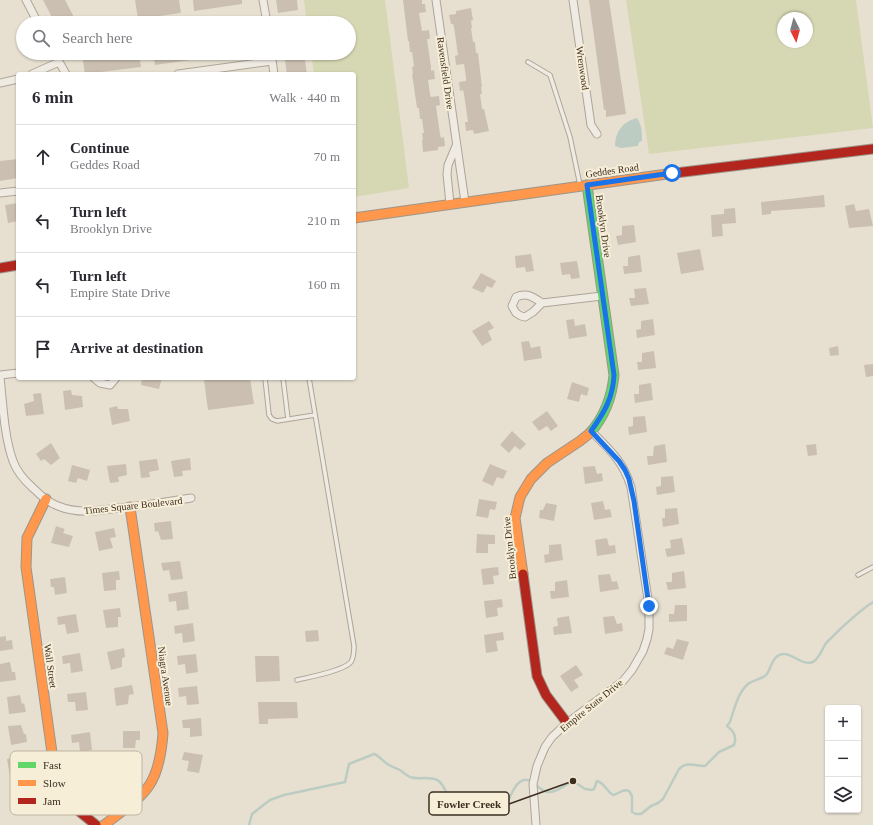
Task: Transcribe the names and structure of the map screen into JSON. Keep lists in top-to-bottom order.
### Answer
{
  "streets": {
    "street": [
      "Wrenwood",
      "Ravensfield Drive",
      "Geddes Road",
      "Brooklyn Drive",
      "Times Square Boulevard",
      "Wall Street",
      "Niagra Avenue",
      "Empire State Drive"
    ]
  },
  "crossings": [
    ["Ravensfield Drive", "Geddes Road"],
    ["Geddes Road", "Brooklyn Drive"],
    ["Brooklyn Drive", "Empire State Drive"],
    ["Times Square Boulevard", "Wall Street"],
    ["Times Square Boulevard", "Niagra Avenue"]
  ],
  "places": ["Fowler Creek"],
  "legend": ["Fast", "Slow", "Jam"],
  "north": "bottom",
  "page": {
    "search": "Search here",
    "heading": ["6 min", "Walk · 440 m"],
    "list": [
      ["Continue", "Geddes Road", "70 m"],
      ["Turn left", "Brooklyn Drive", "210 m"],
      ["Turn left", "Empire State Drive", "160 m"],
      "Arrive at destination"
    ],
    "map_buttons": ["+", "−"]
  }
}
